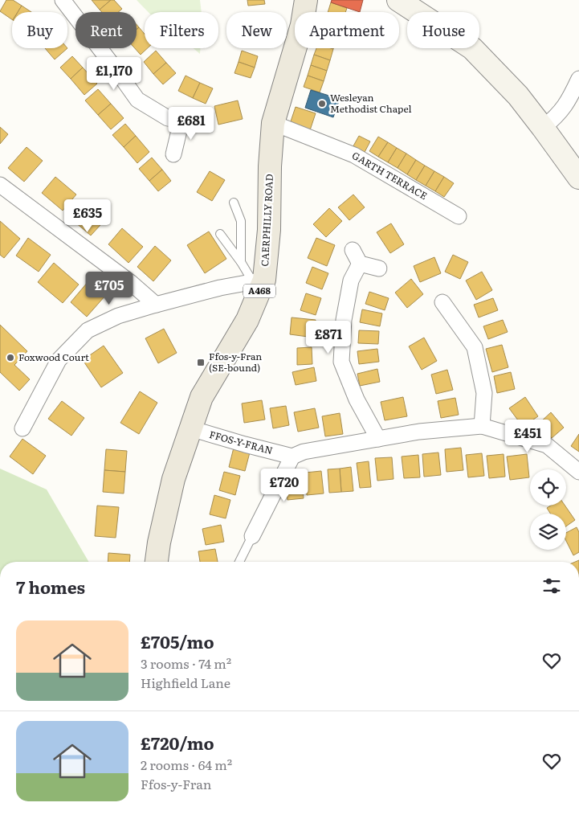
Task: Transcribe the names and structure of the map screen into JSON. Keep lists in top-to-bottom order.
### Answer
{
  "streets": {
    "main road": ["CAERPHILLY ROAD", "A468"],
    "street": ["GARTH TERRACE", "FFOS-Y-FRAN"]
  },
  "crossings": [
    ["GARTH TERRACE", "CAERPHILLY ROAD"],
    ["CAERPHILLY ROAD", "FFOS-Y-FRAN"]
  ],
  "places": {
    "other": ["Wesleyan Methodist Chapel", "Foxwood Court"],
    "transit": ["Ffos-y-Fran (SE-bound)"]
  },
  "page": {
    "chip": [
      "Buy",
      "Rent",
      "Filters",
      "New",
      "Apartment",
      "House"
    ],
    "price": [
      "£1,170",
      "£681",
      "£635",
      "£705",
      "£871",
      "£451",
      "£720"
    ],
    "heading": "7 homes",
    "list": [
      {
        "name": "£705/mo",
        "note": "3 rooms · 74 m² · Highfield Lane"
      },
      {
        "name": "£720/mo",
        "note": "2 rooms · 64 m² · Ffos-y-Fran"
      }
    ]
  }
}
